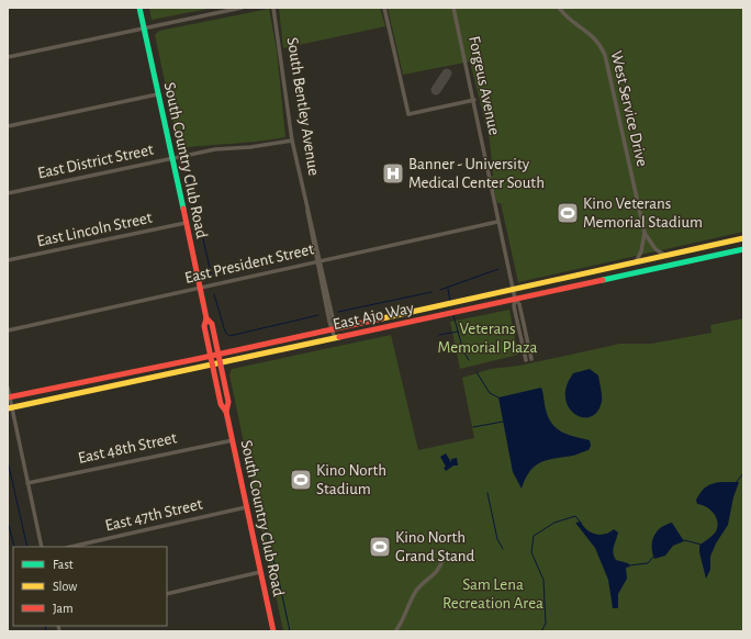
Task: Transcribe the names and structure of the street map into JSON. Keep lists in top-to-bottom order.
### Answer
{
  "streets": {
    "main road": ["South Country Club Road", "East Ajo Way"],
    "street": [
      "Forgeus Avenue",
      "South Bentley Avenue",
      "West Service Drive",
      "East District Street",
      "East Lincoln Street",
      "East President Street",
      "East 48th Street",
      "East 47th Street"
    ]
  },
  "crossings": [
    ["Forgeus Avenue", "East President Street"],
    ["Forgeus Avenue", "East Ajo Way"],
    ["South Bentley Avenue", "East District Street"],
    ["South Bentley Avenue", "East President Street"],
    ["South Bentley Avenue", "East Ajo Way"],
    ["West Service Drive", "East Ajo Way"],
    ["South Country Club Road", "East District Street"],
    ["South Country Club Road", "East Lincoln Street"],
    ["South Country Club Road", "East President Street"],
    ["South Country Club Road", "East Ajo Way"],
    ["South Country Club Road", "East 48th Street"],
    ["South Country Club Road", "East 47th Street"]
  ],
  "parks": ["Veterans Memorial Plaza", "Sam Lena Recreation Area"],
  "places": {
    "hospital": ["Banner - University Medical Center South"],
    "sports": ["Kino Veterans Memorial Stadium", "Kino North Stadium", "Kino North Grand Stand"]
  },
  "legend": ["Fast", "Slow", "Jam"]
}
